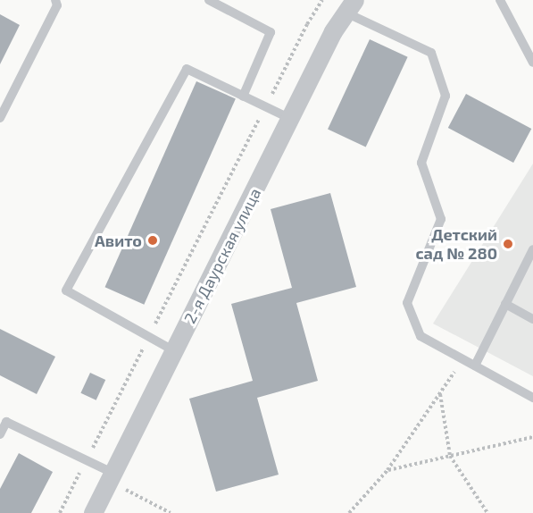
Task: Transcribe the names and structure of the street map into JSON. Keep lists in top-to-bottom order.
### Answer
{
  "streets": {
    "street": ["2-я Даурская улица"]
  },
  "places": ["Авито", "Детский сад № 280"]
}
